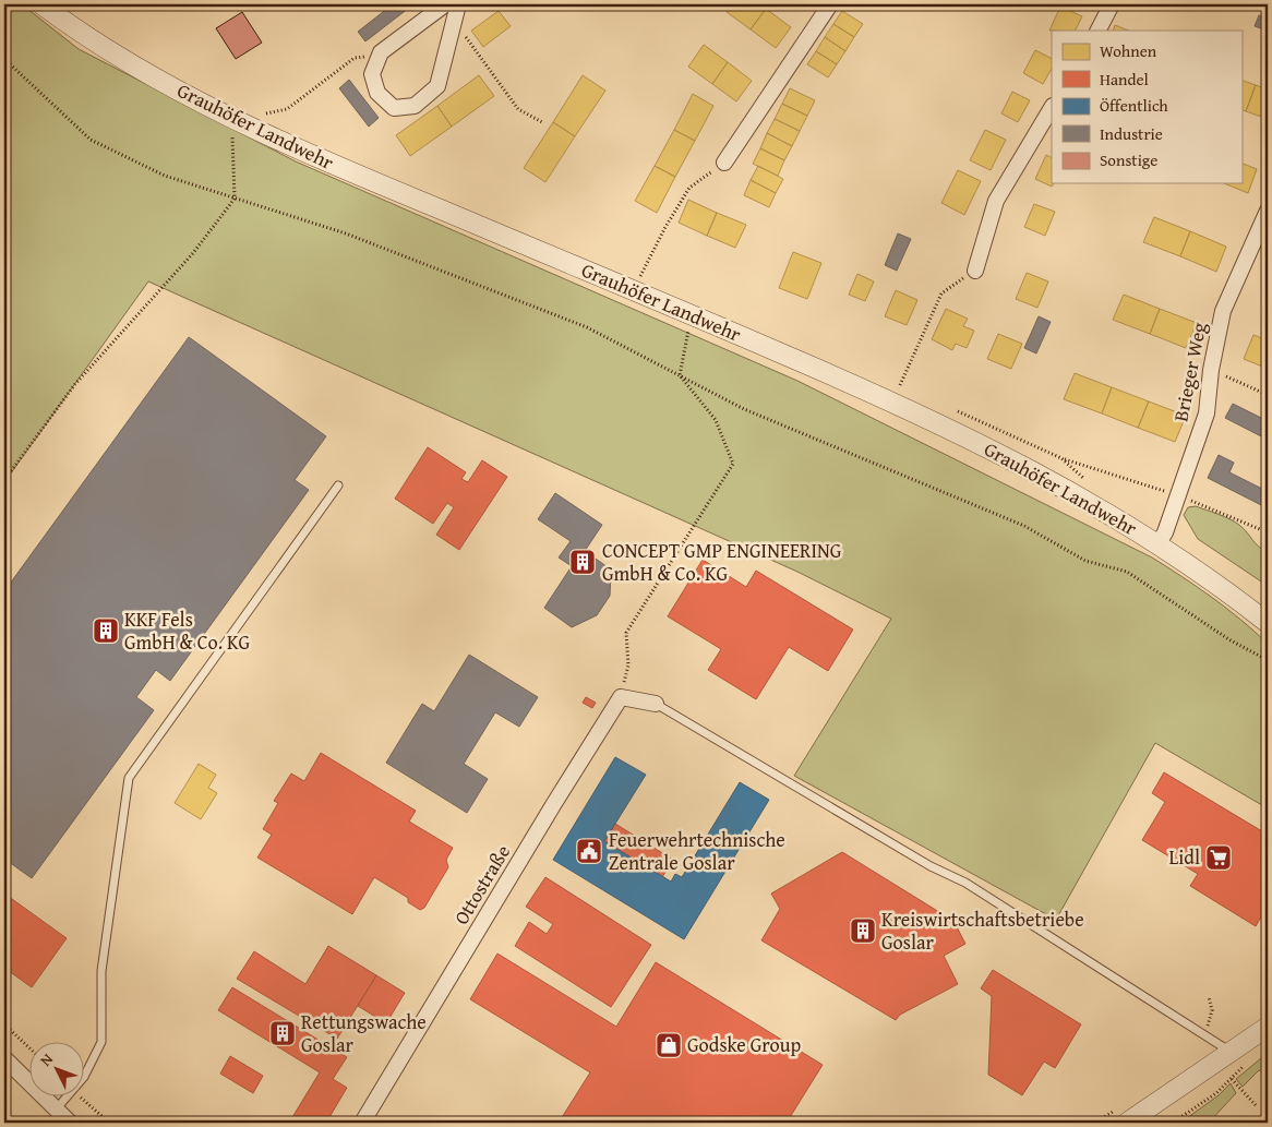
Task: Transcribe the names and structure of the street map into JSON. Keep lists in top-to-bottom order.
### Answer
{
  "streets": {
    "street": ["Grauhöfer Landwehr", "Brieger Weg", "Ottostraße"]
  },
  "crossings": [
    ["Grauhöfer Landwehr", "Brieger Weg"]
  ],
  "places": {
    "building": [
      "CONCEPT GMP ENGINEERING GmbH & Co. KG",
      "KKF Fels GmbH & Co. KG",
      "Kreiswirtschaftsbetriebe Goslar",
      "Rettungswache Goslar"
    ],
    "public building": ["Feuerwehrtechnische Zentrale Goslar"],
    "supermarket": ["Lidl"],
    "shop": ["Godske Group"]
  },
  "legend": [
    "Wohnen",
    "Handel",
    "Öffentlich",
    "Industrie",
    "Sonstige"
  ],
  "north": "top left"
}
